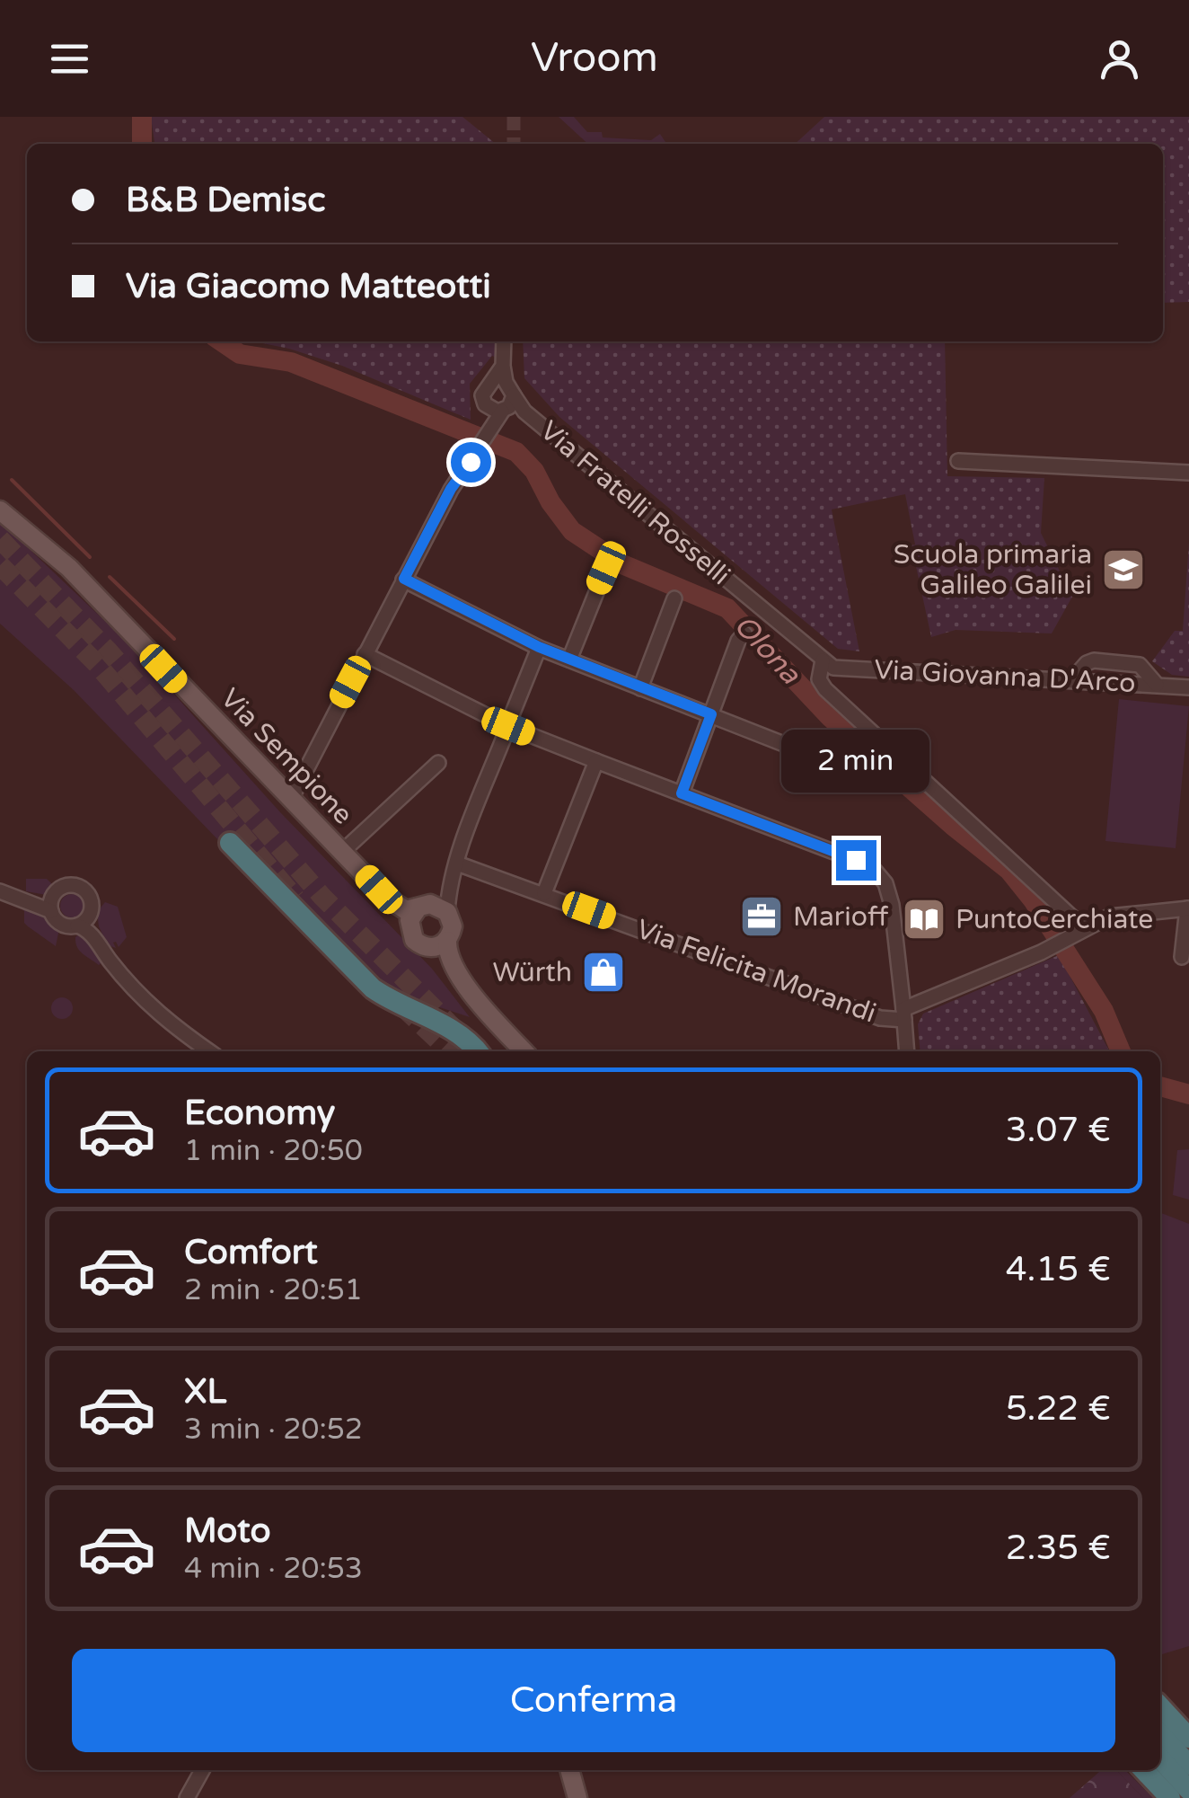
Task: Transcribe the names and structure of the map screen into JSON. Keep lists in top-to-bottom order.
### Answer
{
  "streets": {
    "main road": ["Via Sempione"],
    "street": ["Via Fratelli Rosselli", "Via Giovanna D'Arco", "Via Felicita Morandi"]
  },
  "crossings": [
    ["Via Fratelli Rosselli", "Via Giovanna D'Arco"]
  ],
  "water": ["Olona"],
  "places": {
    "school or university": ["Scuola primaria Galileo Galilei"],
    "office": ["Marioff"],
    "library": ["PuntoCerchiate"],
    "shop": ["Würth"]
  },
  "page": {
    "header": "Vroom",
    "banner": ["B&B Demisc", "Via Giacomo Matteotti"],
    "bubble": "2 min",
    "list": [
      {
        "name": "Economy",
        "note": "1 min · 20:50",
        "value": "3.07 €"
      },
      {
        "name": "Comfort",
        "note": "2 min · 20:51",
        "value": "4.15 €"
      },
      {
        "name": "XL",
        "note": "3 min · 20:52",
        "value": "5.22 €"
      },
      {
        "name": "Moto",
        "note": "4 min · 20:53",
        "value": "2.35 €"
      }
    ],
    "buttons": "Conferma"
  }
}
